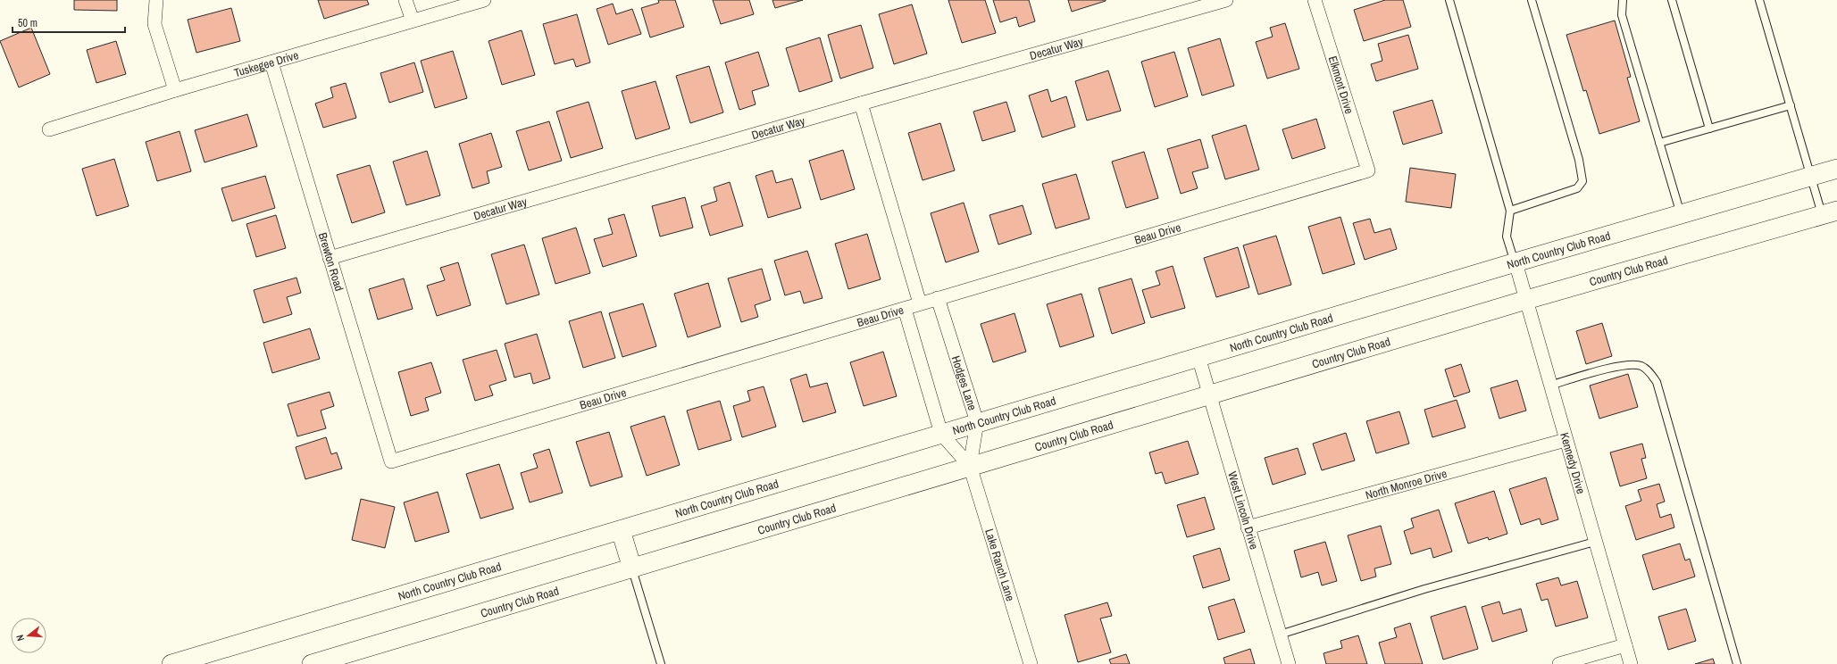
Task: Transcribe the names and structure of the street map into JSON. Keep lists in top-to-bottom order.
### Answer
{
  "streets": {
    "main road": ["North Country Club Road", "Country Club Road"],
    "street": [
      "Decatur Way",
      "Tuskegee Drive",
      "Elkmont Drive",
      "Beau Drive",
      "Brewton Road",
      "Hodges Lane",
      "Kennedy Drive",
      "North Monroe Drive",
      "West Lincoln Drive",
      "Lake Ranch Lane"
    ]
  },
  "crossings": [
    ["Decatur Way", "Brewton Road"],
    ["Tuskegee Drive", "Brewton Road"],
    ["Elkmont Drive", "Beau Drive"],
    ["Beau Drive", "Brewton Road"],
    ["Beau Drive", "Hodges Lane"],
    ["North Country Club Road", "Hodges Lane"],
    ["North Country Club Road", "Kennedy Drive"],
    ["North Country Club Road", "West Lincoln Drive"],
    ["Country Club Road", "Hodges Lane"],
    ["Country Club Road", "Kennedy Drive"],
    ["Country Club Road", "West Lincoln Drive"],
    ["Country Club Road", "Lake Ranch Lane"],
    ["Hodges Lane", "Lake Ranch Lane"],
    ["Kennedy Drive", "North Monroe Drive"],
    ["North Monroe Drive", "West Lincoln Drive"]
  ],
  "scale_bar": "50 m",
  "north": "left"
}
